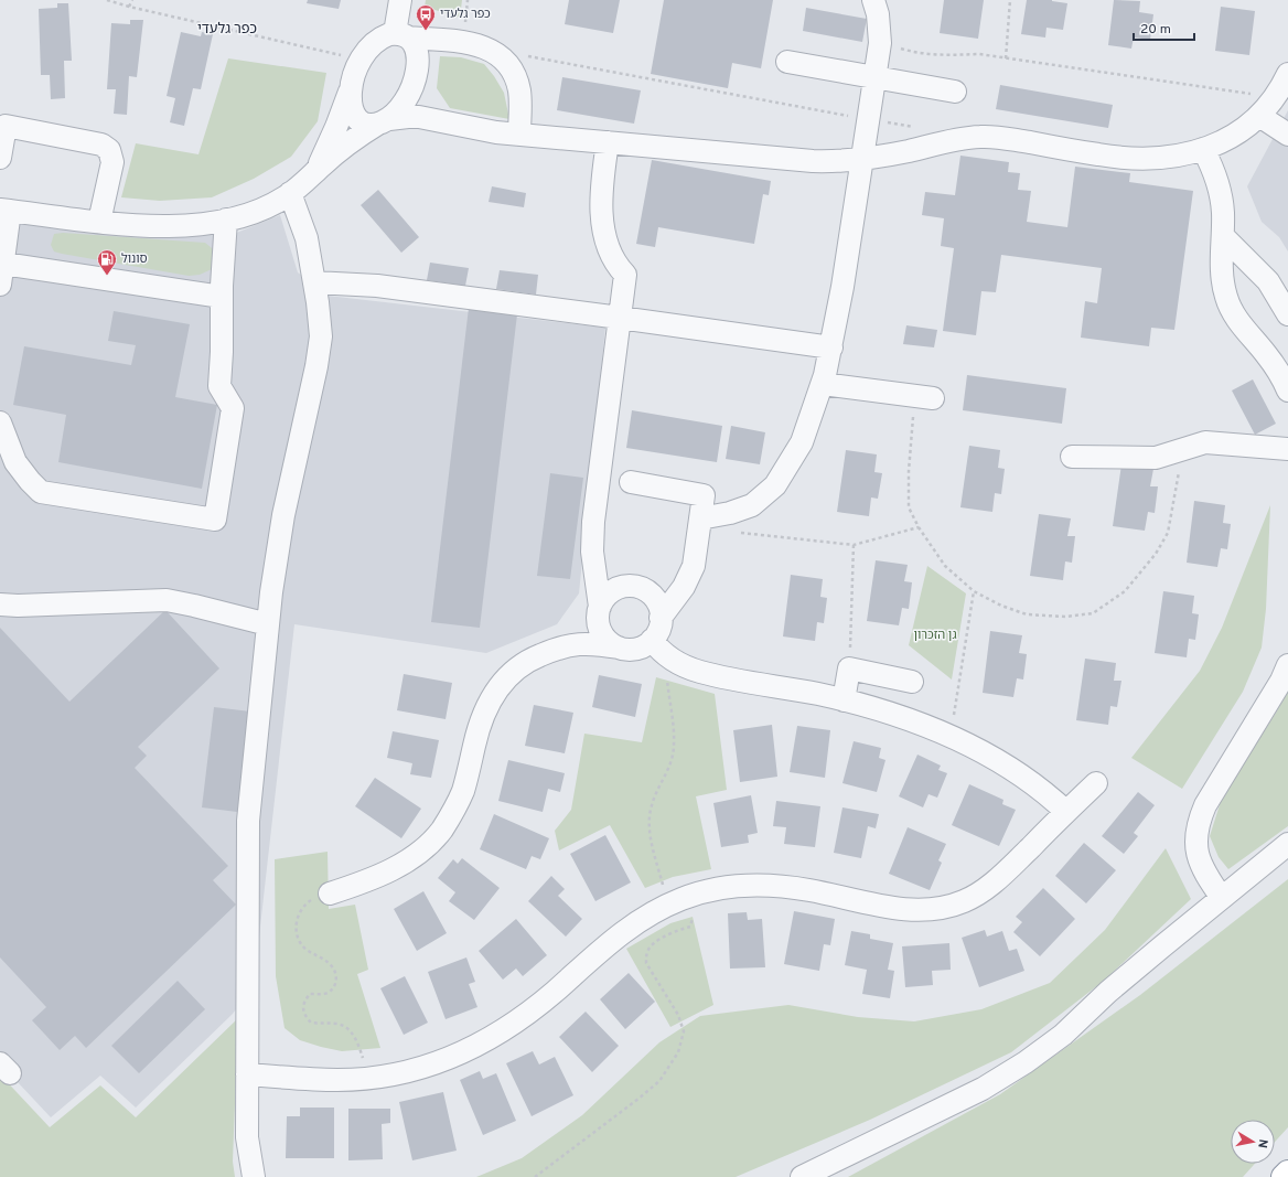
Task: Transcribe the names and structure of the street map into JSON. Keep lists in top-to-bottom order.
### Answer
{
  "districts": ["כפר גלעדי"],
  "parks": ["גן הזכרון"],
  "places": {
    "bus stop": ["כפר גלעדי"],
    "fuel station": ["סונול"]
  },
  "scale_bar": "20 m",
  "north": "right"
}
